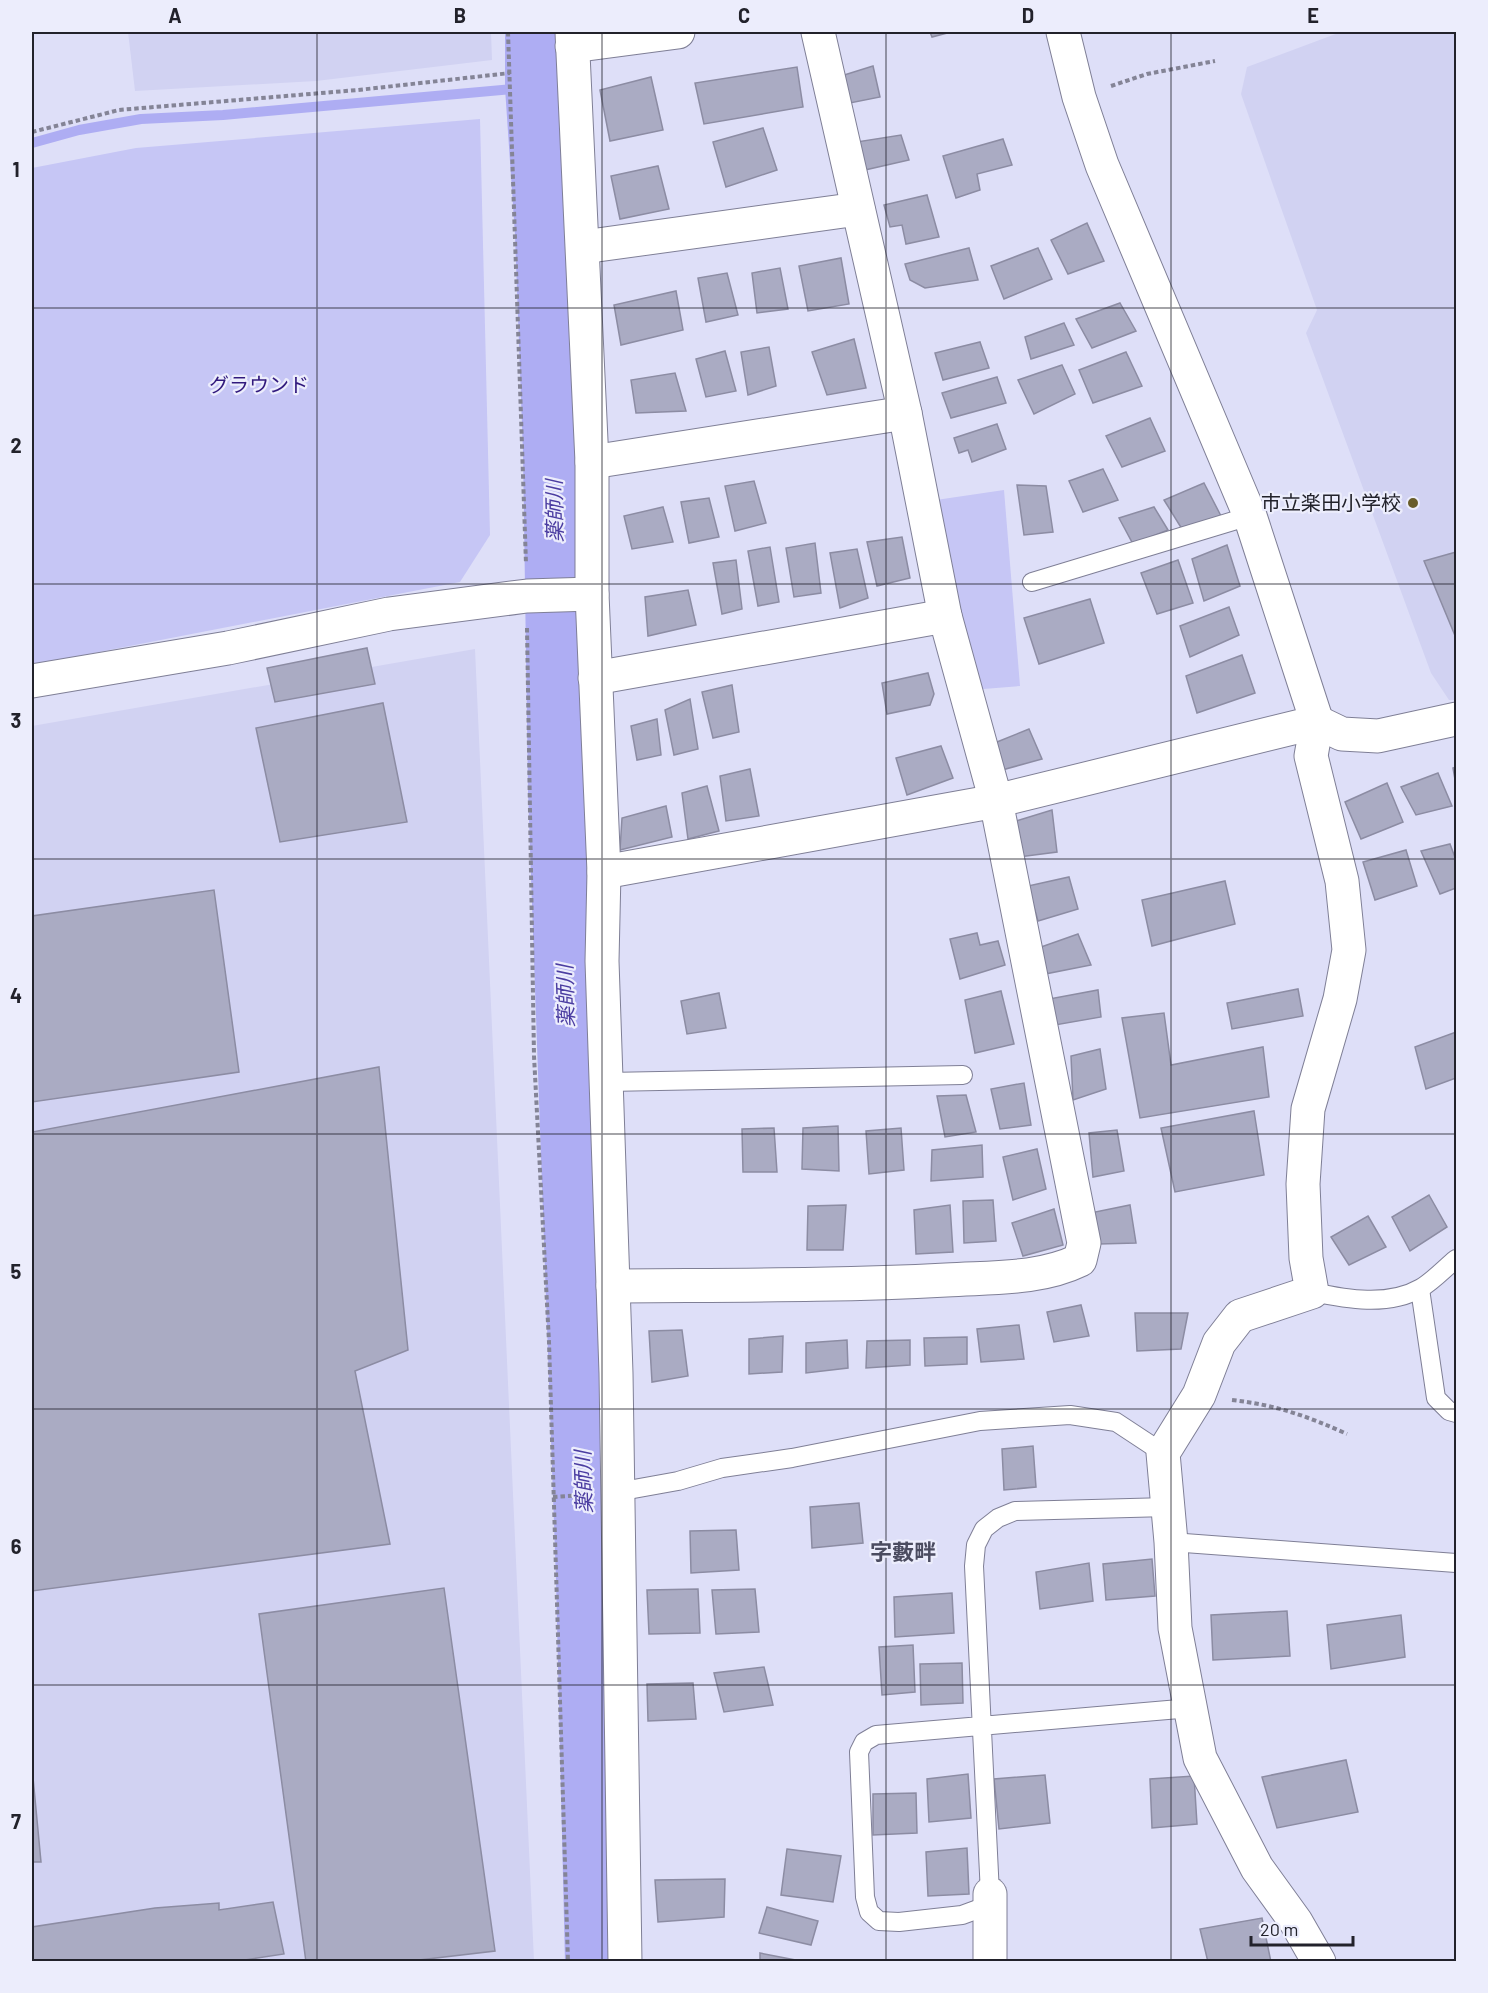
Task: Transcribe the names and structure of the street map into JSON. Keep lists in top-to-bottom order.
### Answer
{
  "districts": ["字藪畔"],
  "water": ["薬師川"],
  "parks": ["グラウンド"],
  "places": ["市立楽田小学校"],
  "scale_bar": "20 m",
  "grid": {
    "columns": [
      "A",
      "B",
      "C",
      "D",
      "E"
    ],
    "rows": [
      "1",
      "2",
      "3",
      "4",
      "5",
      "6",
      "7"
    ]
  }
}
